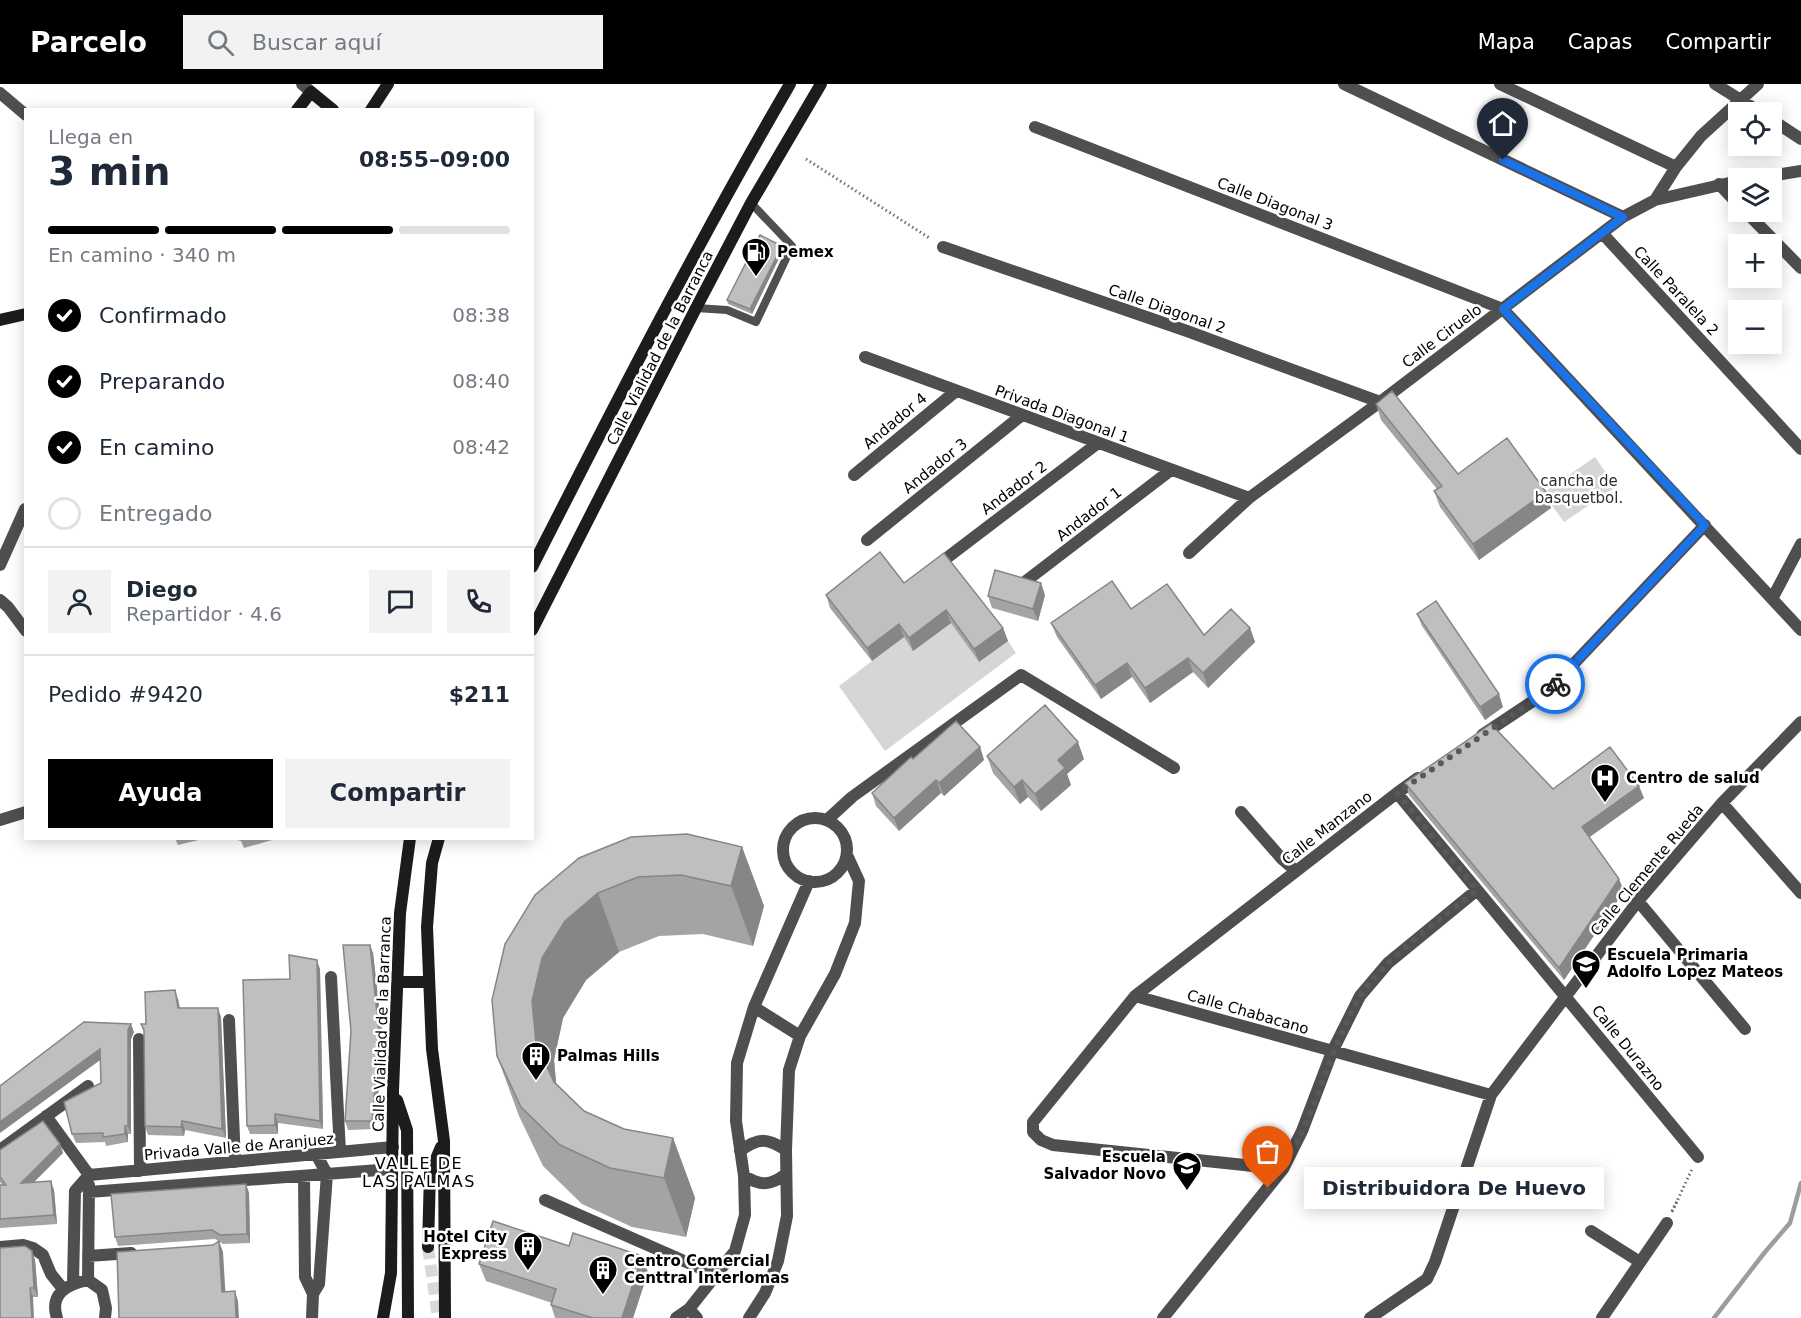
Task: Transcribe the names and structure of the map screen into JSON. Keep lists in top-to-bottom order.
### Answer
{
  "streets": {
    "main road": ["Calle Vialidad de la Barranca"],
    "street": [
      "Calle Diagonal 3",
      "Calle Paralela 2",
      "Calle Diagonal 2",
      "Calle Ciruelo",
      "Privada Diagonal 1",
      "Andador 4",
      "Andador 3",
      "Andador 2",
      "Andador 1",
      "Calle Manzano",
      "Calle Clemente Rueda",
      "Calle Chabacano",
      "Calle Durazno",
      "Privada Valle de Aranjuez"
    ]
  },
  "crossings": [
    ["Calle Diagonal 3", "Calle Ciruelo"],
    ["Calle Paralela 2", "Calle Ciruelo"],
    ["Calle Diagonal 2", "Calle Ciruelo"],
    ["Calle Ciruelo", "Privada Diagonal 1"],
    ["Calle Vialidad de la Barranca", "Privada Valle de Aranjuez"],
    ["Privada Diagonal 1", "Andador 4"],
    ["Privada Diagonal 1", "Andador 3"],
    ["Privada Diagonal 1", "Andador 2"],
    ["Privada Diagonal 1", "Andador 1"],
    ["Calle Manzano", "Calle Chabacano"],
    ["Calle Manzano", "Calle Durazno"],
    ["Calle Clemente Rueda", "Calle Chabacano"],
    ["Calle Clemente Rueda", "Calle Durazno"]
  ],
  "districts": ["VALLE DE LAS PALMAS"],
  "parks": ["cancha de basquetbol."],
  "places": {
    "fuel station": ["Pemex"],
    "hospital": ["Centro de salud"],
    "school or university": ["Escuela Primaria Adolfo Lopez Mateos", "Escuela Salvador Novo"],
    "building": ["Palmas Hills", "Hotel City Express", "Centro Comercial Centtral Interlomas"],
    "other": ["Distribuidora De Huevo"]
  },
  "page": {
    "header": "Parcelo",
    "search": "Buscar aquí",
    "nav": ["Mapa", "Capas", "Compartir"],
    "map_buttons": ["+", "−"],
    "heading": ["3 min", "Llega en", "08:55–09:00"],
    "panel": [
      "Diego",
      "Repartidor · 4.6",
      "Pedido #9420",
      "$211"
    ],
    "bar": "En camino · 340 m",
    "list": [
      ["Confirmado", "08:38"],
      ["Preparando", "08:40"],
      ["En camino", "08:42"],
      "Entregado"
    ],
    "buttons": ["Ayuda", "Compartir"],
    "bubble": "Distribuidora De Huevo"
  }
}
